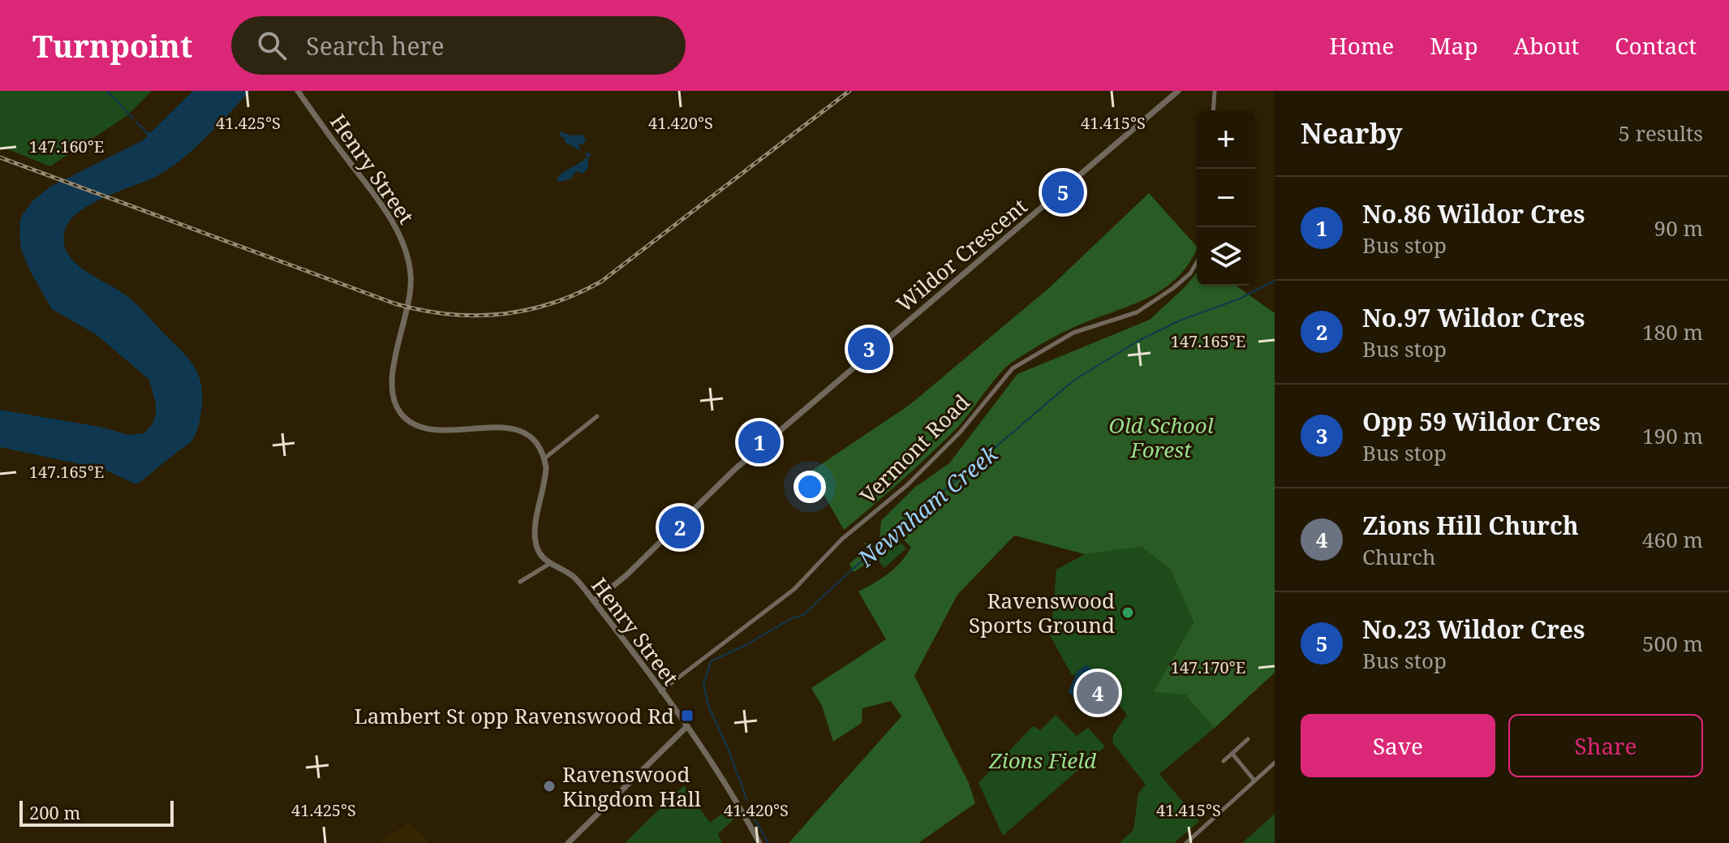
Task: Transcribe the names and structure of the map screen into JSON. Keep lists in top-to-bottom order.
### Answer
{
  "streets": {
    "street": ["Henry Street", "Wildor Crescent", "Vermont Road"]
  },
  "crossings": [
    ["Henry Street", "Wildor Crescent"],
    ["Henry Street", "Vermont Road"]
  ],
  "water": ["Newnham Creek"],
  "parks": ["Old School Forest", "Zions Field"],
  "places": {
    "other": ["Ravenswood Sports Ground", "Ravenswood Kingdom Hall"],
    "transit": ["Lambert St opp Ravenswood Rd"]
  },
  "scale_bar": "200 m",
  "page": {
    "header": "Turnpoint",
    "search": "Search here",
    "nav": [
      "Home",
      "Map",
      "About",
      "Contact"
    ],
    "heading": ["Nearby", "5 results"],
    "map_buttons": ["+", "−"],
    "pins": [
      "5",
      "3",
      "1",
      "2",
      "4"
    ],
    "list": [
      {
        "mark": "1",
        "name": "No.86 Wildor Cres",
        "note": "Bus stop",
        "value": "90 m"
      },
      {
        "mark": "2",
        "name": "No.97 Wildor Cres",
        "note": "Bus stop",
        "value": "180 m"
      },
      {
        "mark": "3",
        "name": "Opp 59 Wildor Cres",
        "note": "Bus stop",
        "value": "190 m"
      },
      {
        "mark": "4",
        "name": "Zions Hill Church",
        "note": "Church",
        "value": "460 m"
      },
      {
        "mark": "5",
        "name": "No.23 Wildor Cres",
        "note": "Bus stop",
        "value": "500 m"
      }
    ],
    "buttons": ["Save", "Share"],
    "scale": "200 m"
  },
  "coordinates": [
    "41.425°S",
    "41.420°S",
    "41.415°S",
    "147.160°E",
    "147.165°E",
    "147.170°E"
  ]
}
